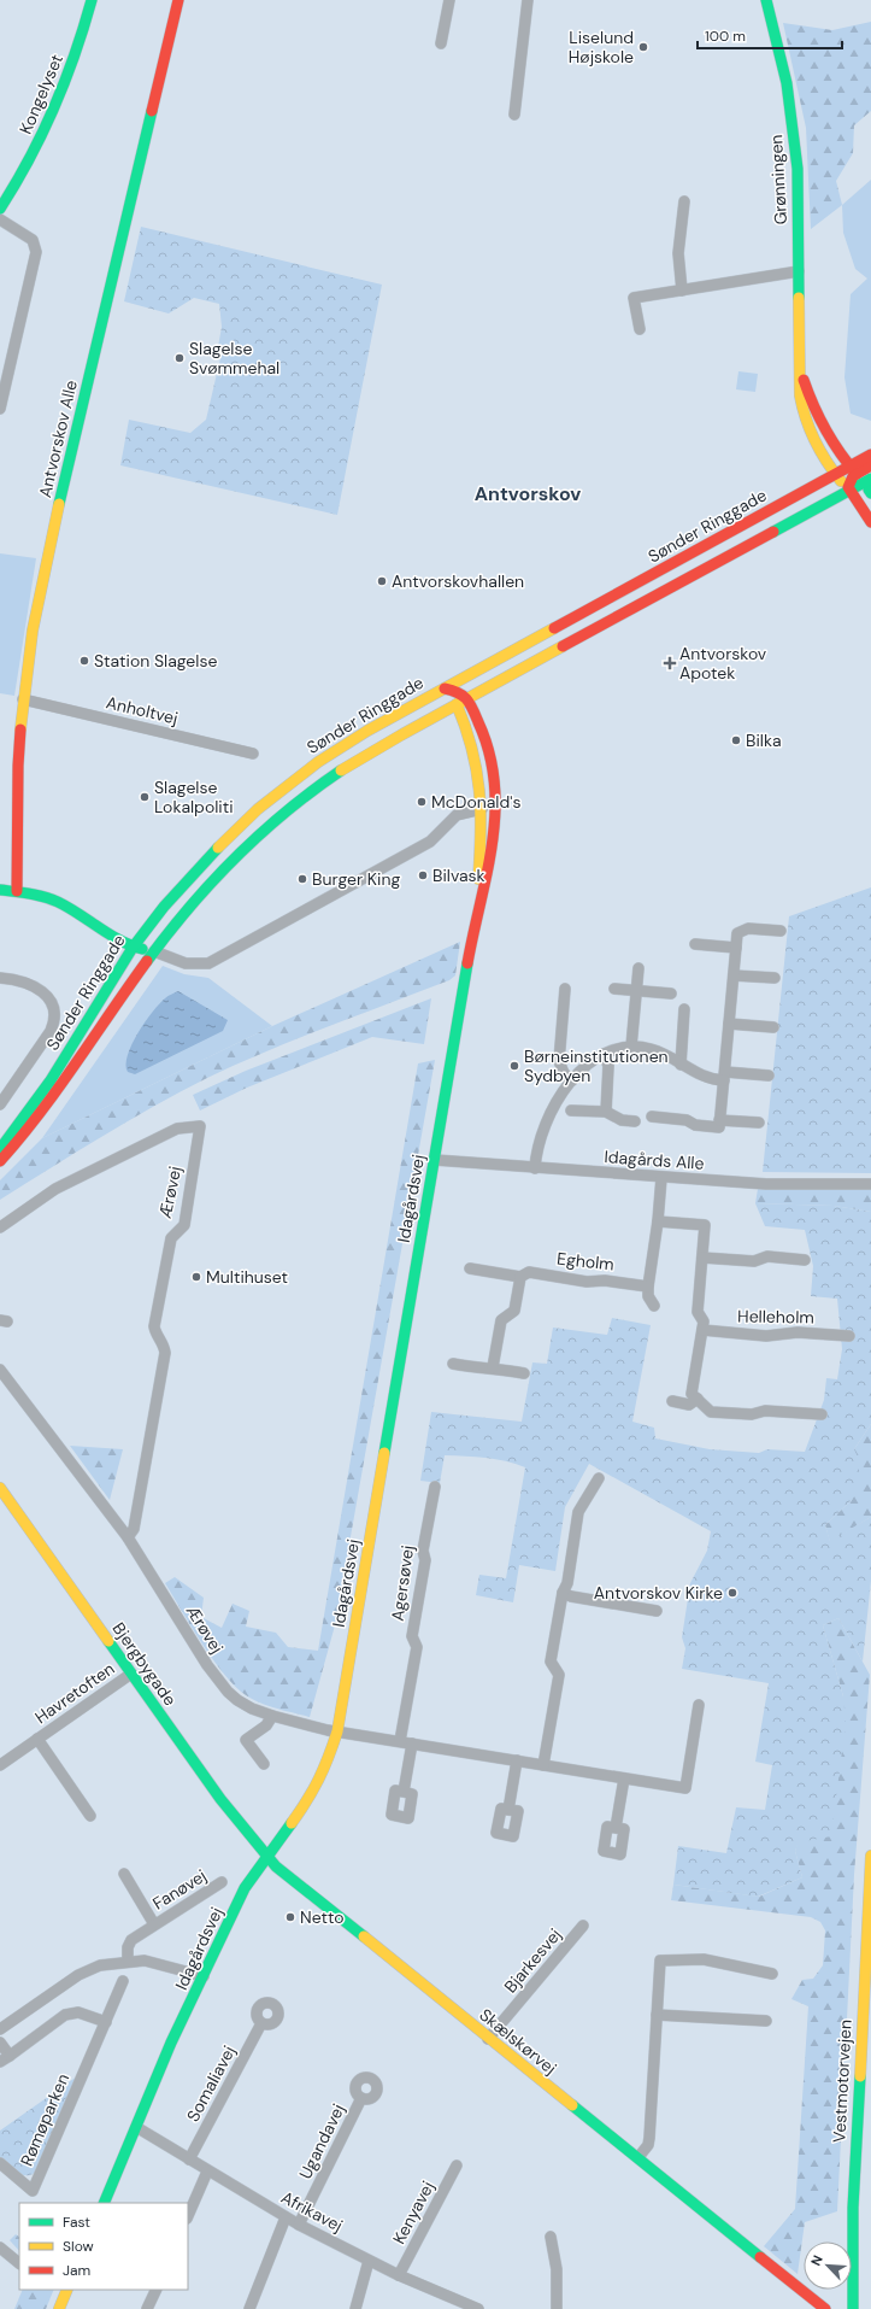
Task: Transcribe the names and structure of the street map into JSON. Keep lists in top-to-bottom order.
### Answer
{
  "streets": {
    "main road": [
      "Kongelyset",
      "Grønningen",
      "Antvorskov Alle",
      "Sønder Ringgade",
      "Idagårdsvej",
      "Bjergbygade",
      "Skælskørvej",
      "Vestmotorvejen"
    ],
    "street": [
      "Anholtvej",
      "Idagårds Alle",
      "Ærøvej",
      "Egholm",
      "Helleholm",
      "Agersøvej",
      "Havretoften",
      "Fanøvej",
      "Bjarkesvej",
      "Somaliavej",
      "Rømøparken",
      "Ugandavej",
      "Afrikavej",
      "Kenyavej"
    ]
  },
  "crossings": [
    ["Grønningen", "Sønder Ringgade"],
    ["Antvorskov Alle", "Anholtvej"],
    ["Sønder Ringgade", "Idagårdsvej"],
    ["Idagårds Alle", "Idagårdsvej"],
    ["Ærøvej", "Idagårdsvej"],
    ["Idagårdsvej", "Bjergbygade"],
    ["Idagårdsvej", "Skælskørvej"],
    ["Idagårdsvej", "Afrikavej"],
    ["Bjergbygade", "Havretoften"],
    ["Bjergbygade", "Skælskørvej"],
    ["Bjarkesvej", "Skælskørvej"],
    ["Somaliavej", "Afrikavej"],
    ["Ugandavej", "Afrikavej"],
    ["Afrikavej", "Kenyavej"]
  ],
  "districts": ["Antvorskov"],
  "places": {
    "other": [
      "Liselund Højskole",
      "Slagelse Svømmehal",
      "Antvorskovhallen",
      "Station Slagelse",
      "Bilka",
      "Slagelse Lokalpoliti",
      "McDonald's",
      "Bilvask",
      "Burger King",
      "Børneinstitutionen Sydbyen",
      "Multihuset",
      "Antvorskov Kirke",
      "Netto"
    ],
    "health": ["Antvorskov Apotek"]
  },
  "legend": ["Fast", "Slow", "Jam"],
  "scale_bar": "100 m",
  "north": "top left"
}
